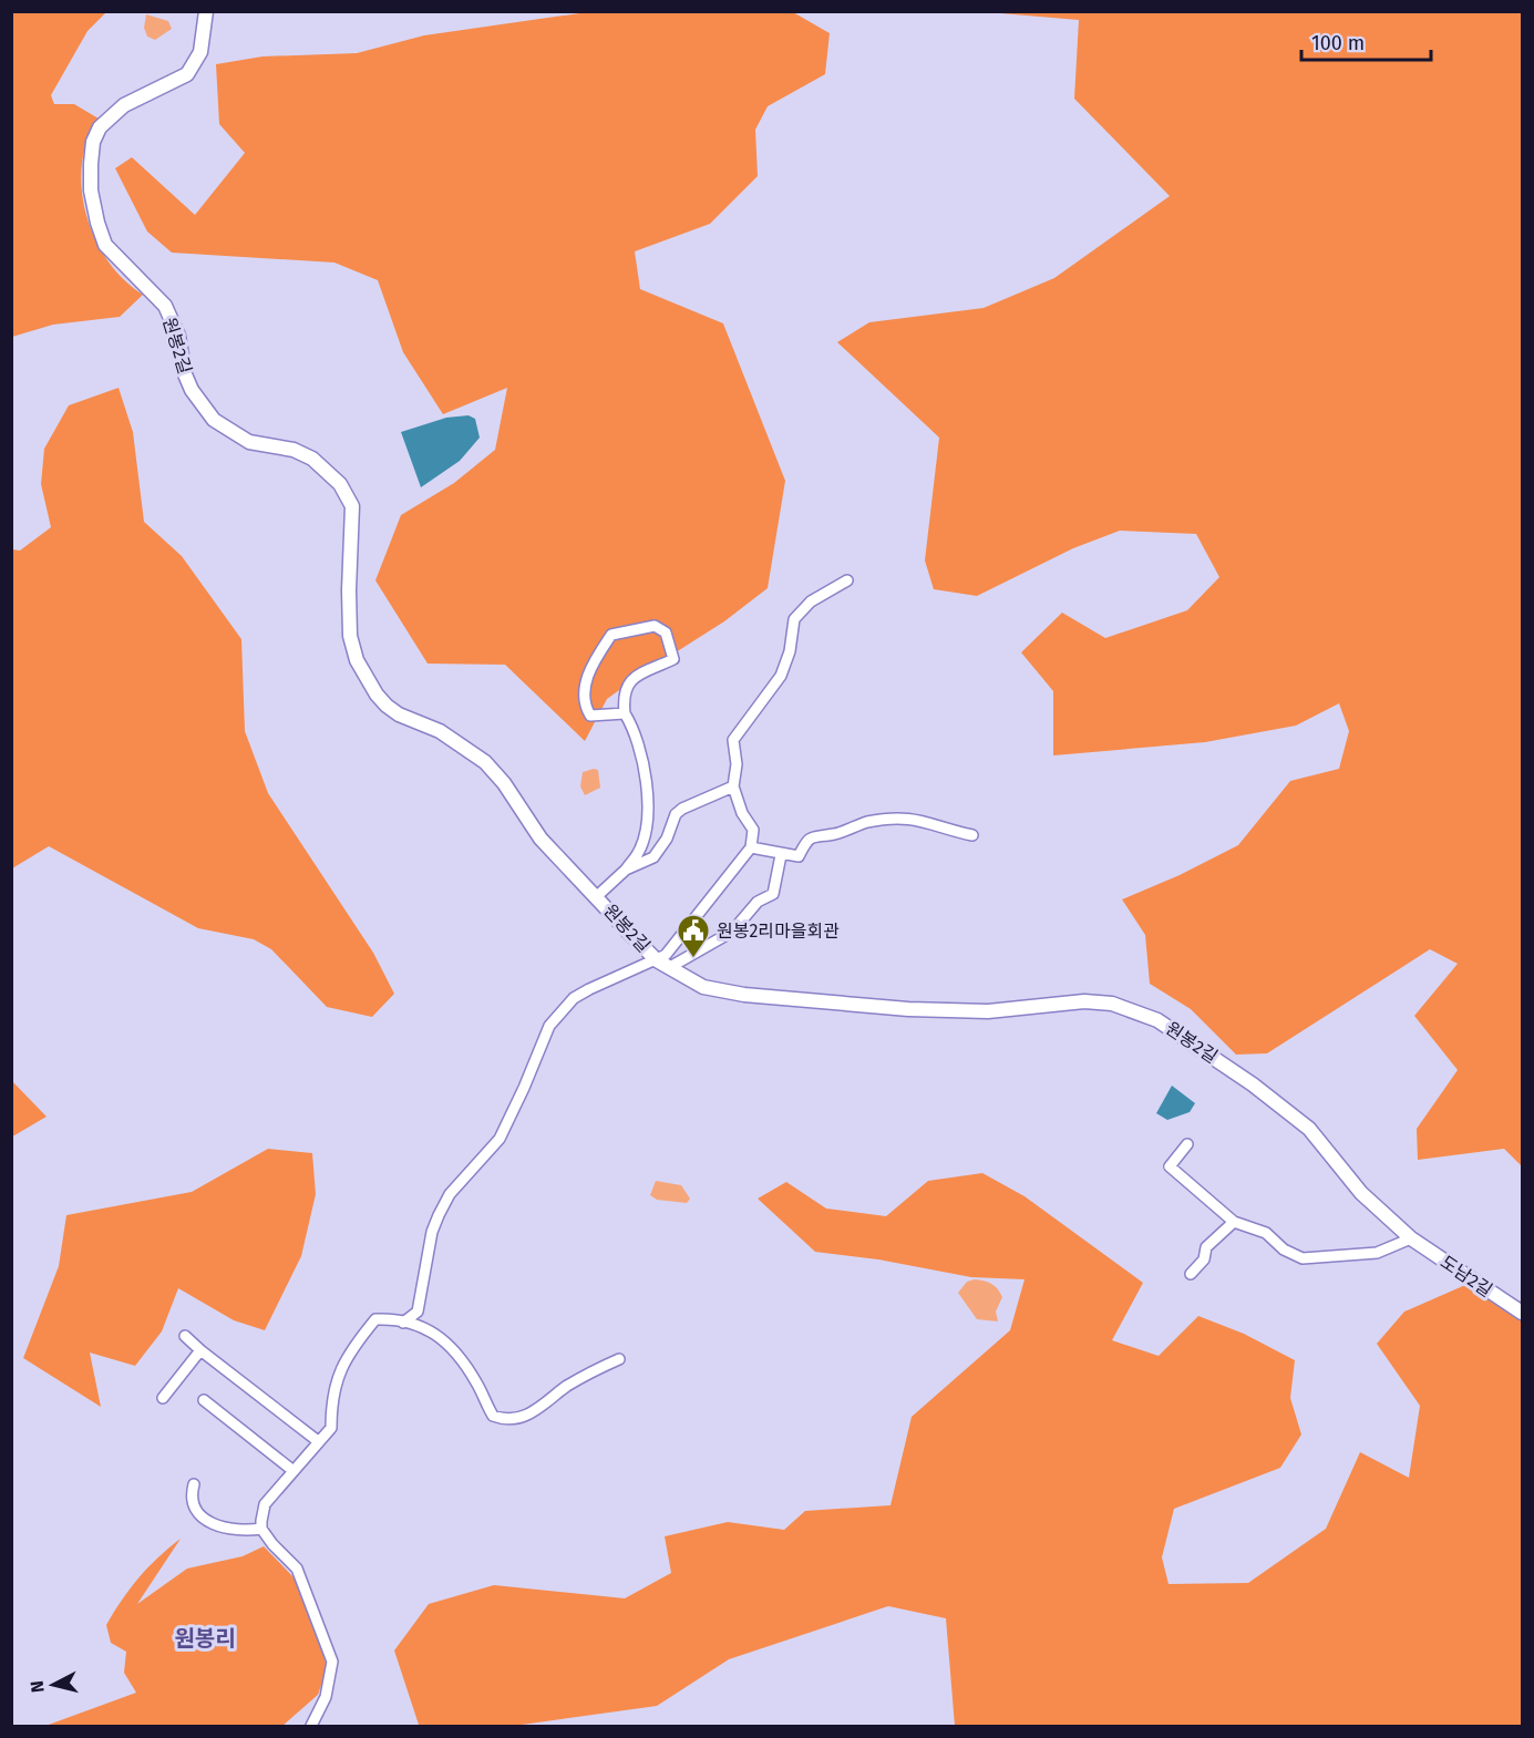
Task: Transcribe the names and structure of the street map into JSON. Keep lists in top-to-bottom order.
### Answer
{
  "streets": {
    "main road": ["원봉2길", "도남2길"]
  },
  "crossings": [
    ["원봉2길", "도남2길"]
  ],
  "districts": ["원봉리"],
  "places": {
    "public building": ["원봉2리마을회관"]
  },
  "scale_bar": "100 m",
  "north": "left"
}
